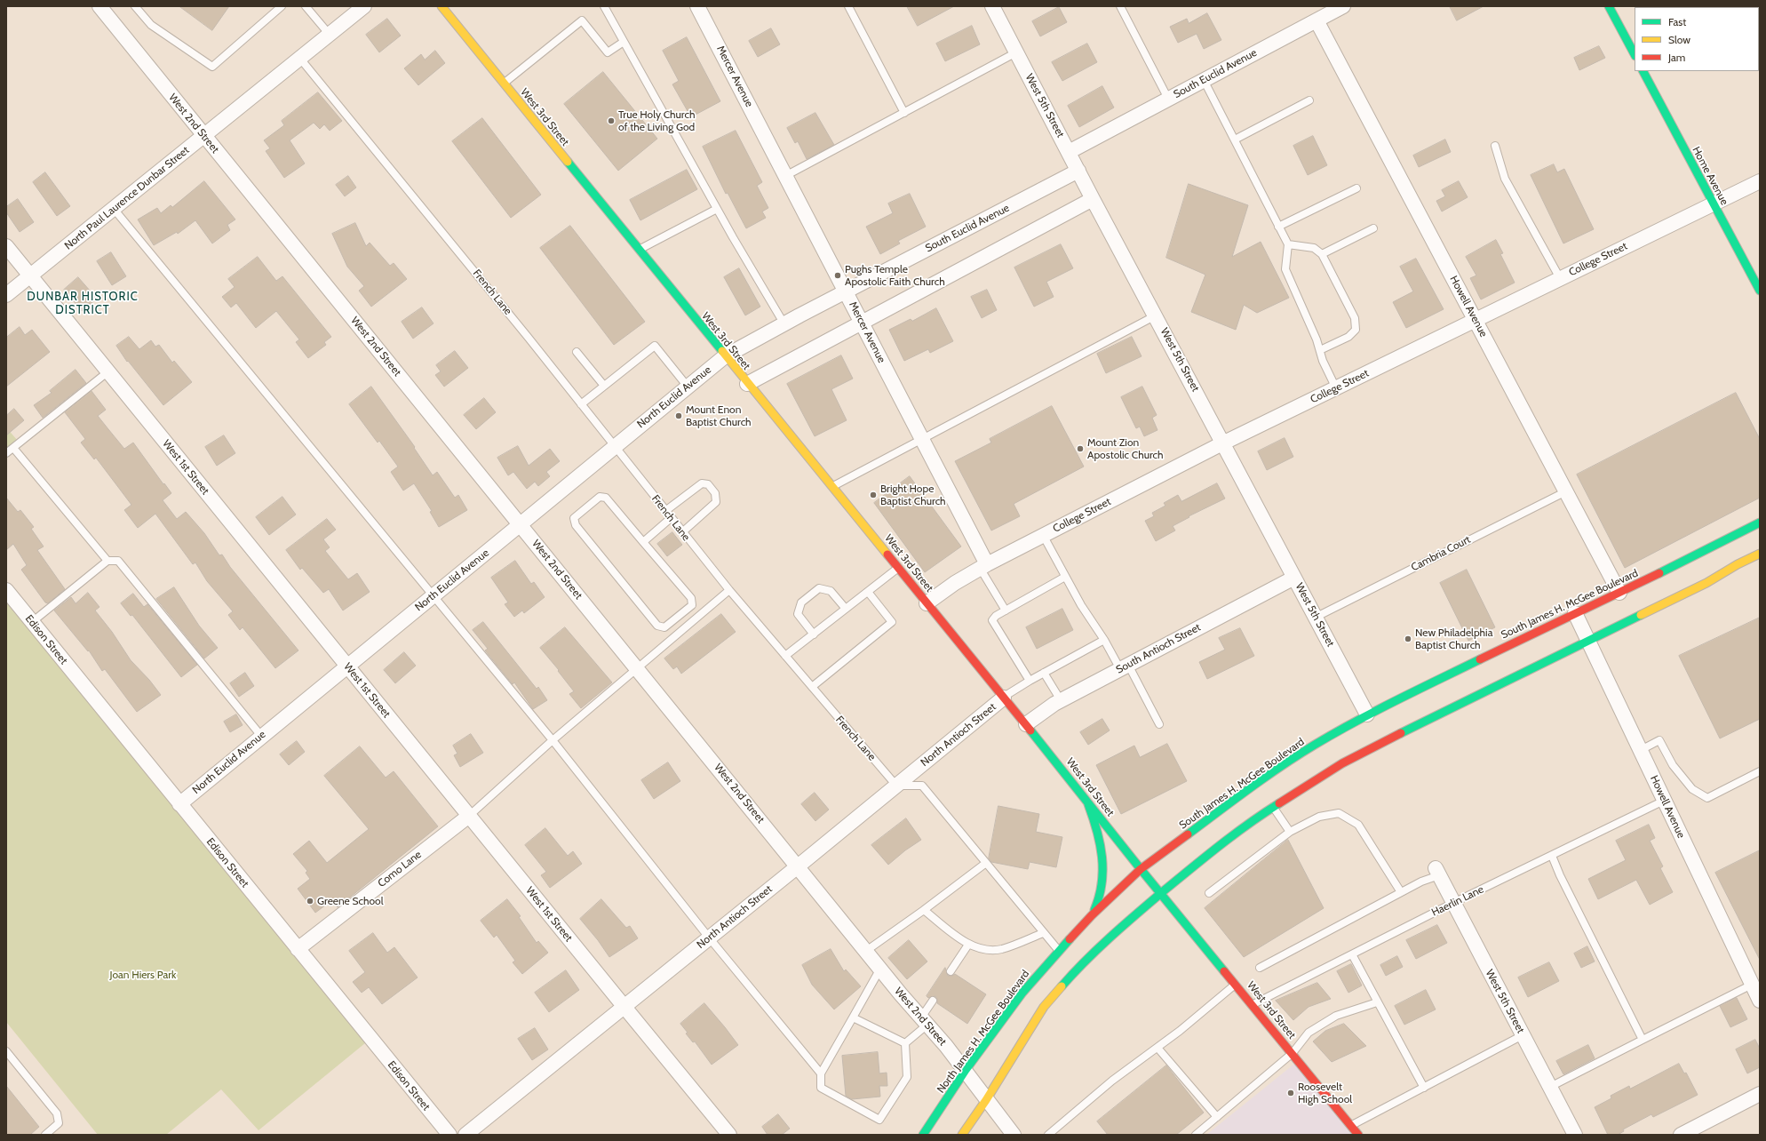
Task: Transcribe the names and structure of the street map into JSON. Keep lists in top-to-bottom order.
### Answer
{
  "streets": {
    "main road": [
      "West 3rd Street",
      "Home Avenue",
      "South James H. McGee Boulevard",
      "North James H. McGee Boulevard"
    ],
    "street": [
      "South Euclid Avenue",
      "Mercer Avenue",
      "West 5th Street",
      "West 2nd Street",
      "North Paul Laurence Dunbar Street",
      "College Street",
      "Howell Avenue",
      "North Euclid Avenue",
      "West 1st Street",
      "Edison Street",
      "South Antioch Street",
      "North Antioch Street",
      "Como Lane"
    ],
    "lane": ["French Lane", "Cambria Court", "Haerlin Lane"]
  },
  "crossings": [
    ["South Euclid Avenue", "Mercer Avenue"],
    ["South Euclid Avenue", "West 5th Street"],
    ["South Euclid Avenue", "West 3rd Street"],
    ["South Euclid Avenue", "Howell Avenue"],
    ["South Euclid Avenue", "North Euclid Avenue"],
    ["Mercer Avenue", "College Street"],
    ["West 5th Street", "College Street"],
    ["West 5th Street", "Cambria Court"],
    ["West 5th Street", "South James H. McGee Boulevard"],
    ["West 5th Street", "South Antioch Street"],
    ["West 5th Street", "Haerlin Lane"],
    ["West 3rd Street", "College Street"],
    ["West 3rd Street", "North Euclid Avenue"],
    ["West 3rd Street", "South James H. McGee Boulevard"],
    ["West 3rd Street", "South Antioch Street"],
    ["West 3rd Street", "North Antioch Street"],
    ["West 3rd Street", "Haerlin Lane"],
    ["West 3rd Street", "North James H. McGee Boulevard"],
    ["West 2nd Street", "North Paul Laurence Dunbar Street"],
    ["West 2nd Street", "North Euclid Avenue"],
    ["West 2nd Street", "North Antioch Street"],
    ["West 2nd Street", "North James H. McGee Boulevard"],
    ["Home Avenue", "College Street"],
    ["North Paul Laurence Dunbar Street", "French Lane"],
    ["North Paul Laurence Dunbar Street", "West 1st Street"],
    ["College Street", "Howell Avenue"],
    ["French Lane", "North Euclid Avenue"],
    ["French Lane", "North Antioch Street"],
    ["Howell Avenue", "Cambria Court"],
    ["Howell Avenue", "South James H. McGee Boulevard"],
    ["Howell Avenue", "Haerlin Lane"],
    ["North Euclid Avenue", "West 1st Street"],
    ["North Euclid Avenue", "Edison Street"],
    ["West 1st Street", "North Antioch Street"],
    ["West 1st Street", "Como Lane"],
    ["South James H. McGee Boulevard", "North James H. McGee Boulevard"],
    ["Edison Street", "Como Lane"]
  ],
  "districts": ["DUNBAR HISTORIC DISTRICT"],
  "parks": ["Joan Hiers Park"],
  "places": [
    "True Holy Church of the Living God",
    "Pughs Temple Apostolic Faith Church",
    "Mount Enon Baptist Church",
    "Mount Zion Apostolic Church",
    "Bright Hope Baptist Church",
    "New Philadelphia Baptist Church",
    "Greene School",
    "Roosevelt High School"
  ],
  "legend": ["Fast", "Slow", "Jam"]
}
